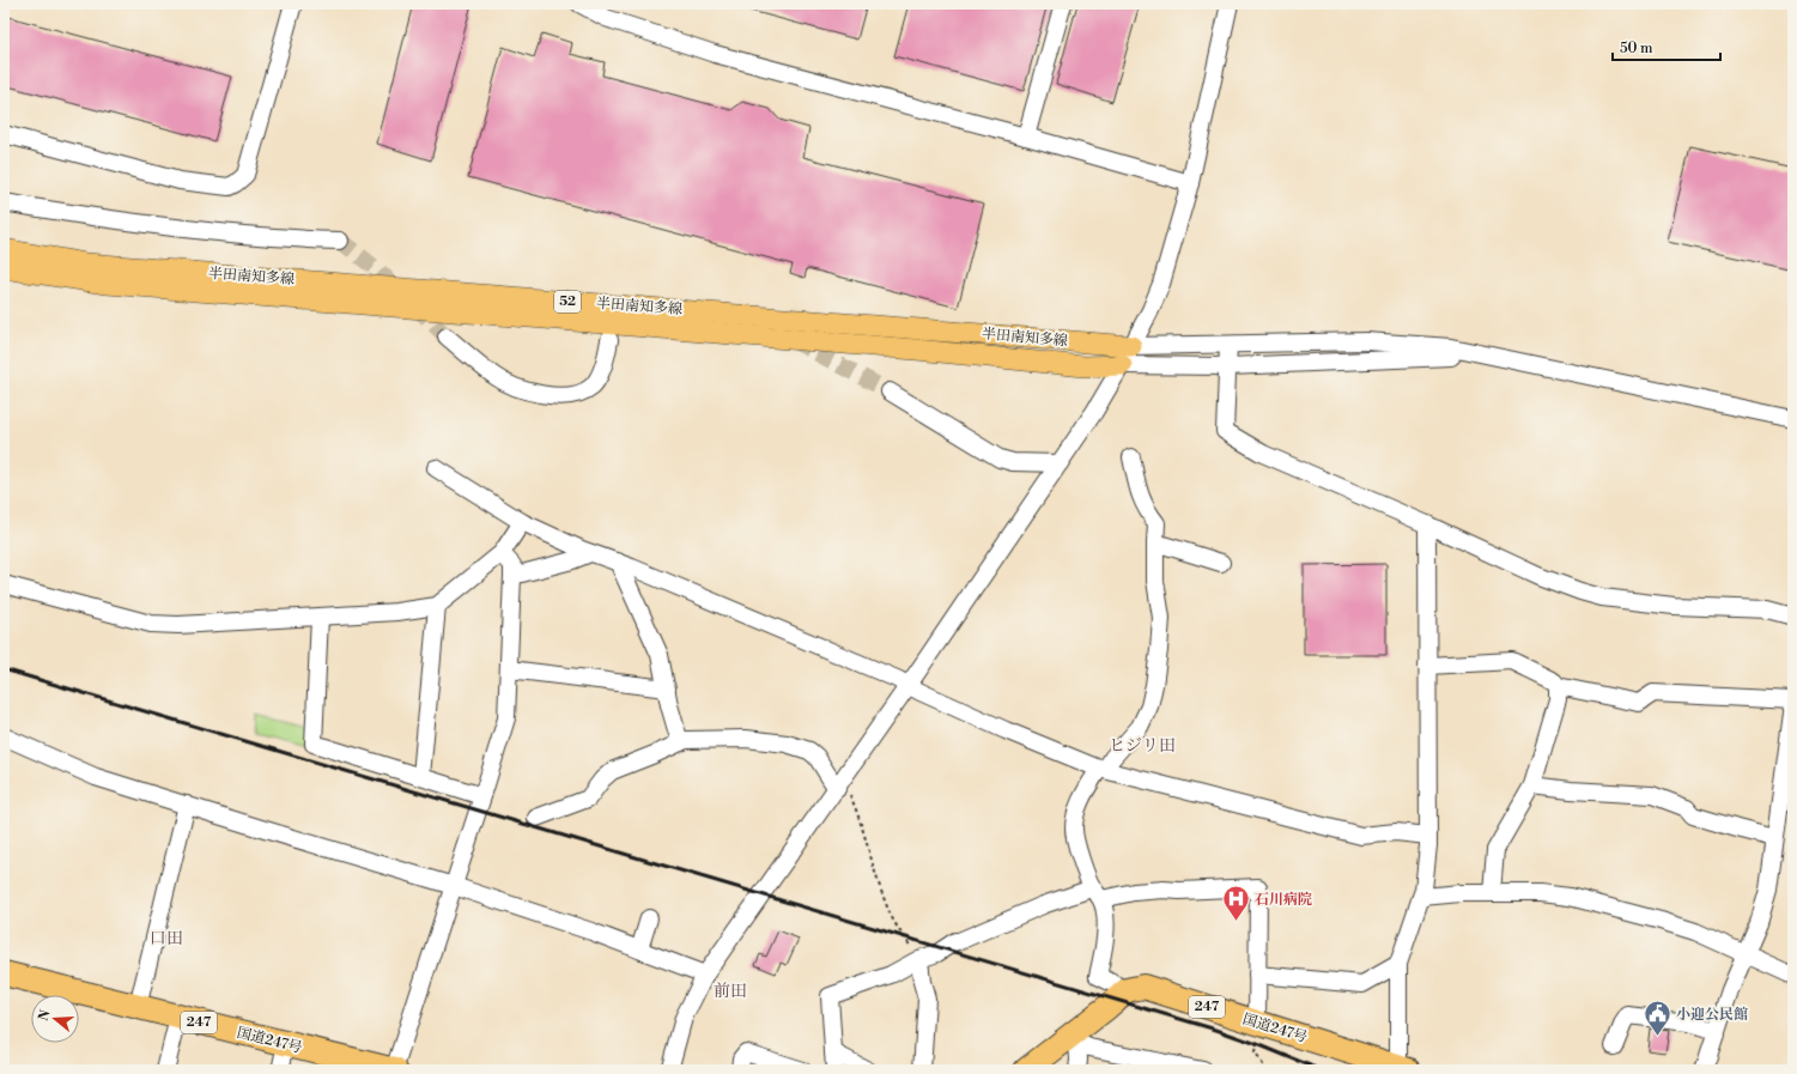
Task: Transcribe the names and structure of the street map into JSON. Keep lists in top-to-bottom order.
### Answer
{
  "streets": {
    "highway": ["247", "国道247号"],
    "main road": ["半田南知多線", "52"]
  },
  "districts": ["ヒジリ田", "口田", "前田"],
  "places": {
    "hospital": ["石川病院"],
    "public building": ["小迎公民館"]
  },
  "scale_bar": "50 m",
  "north": "left"
}
